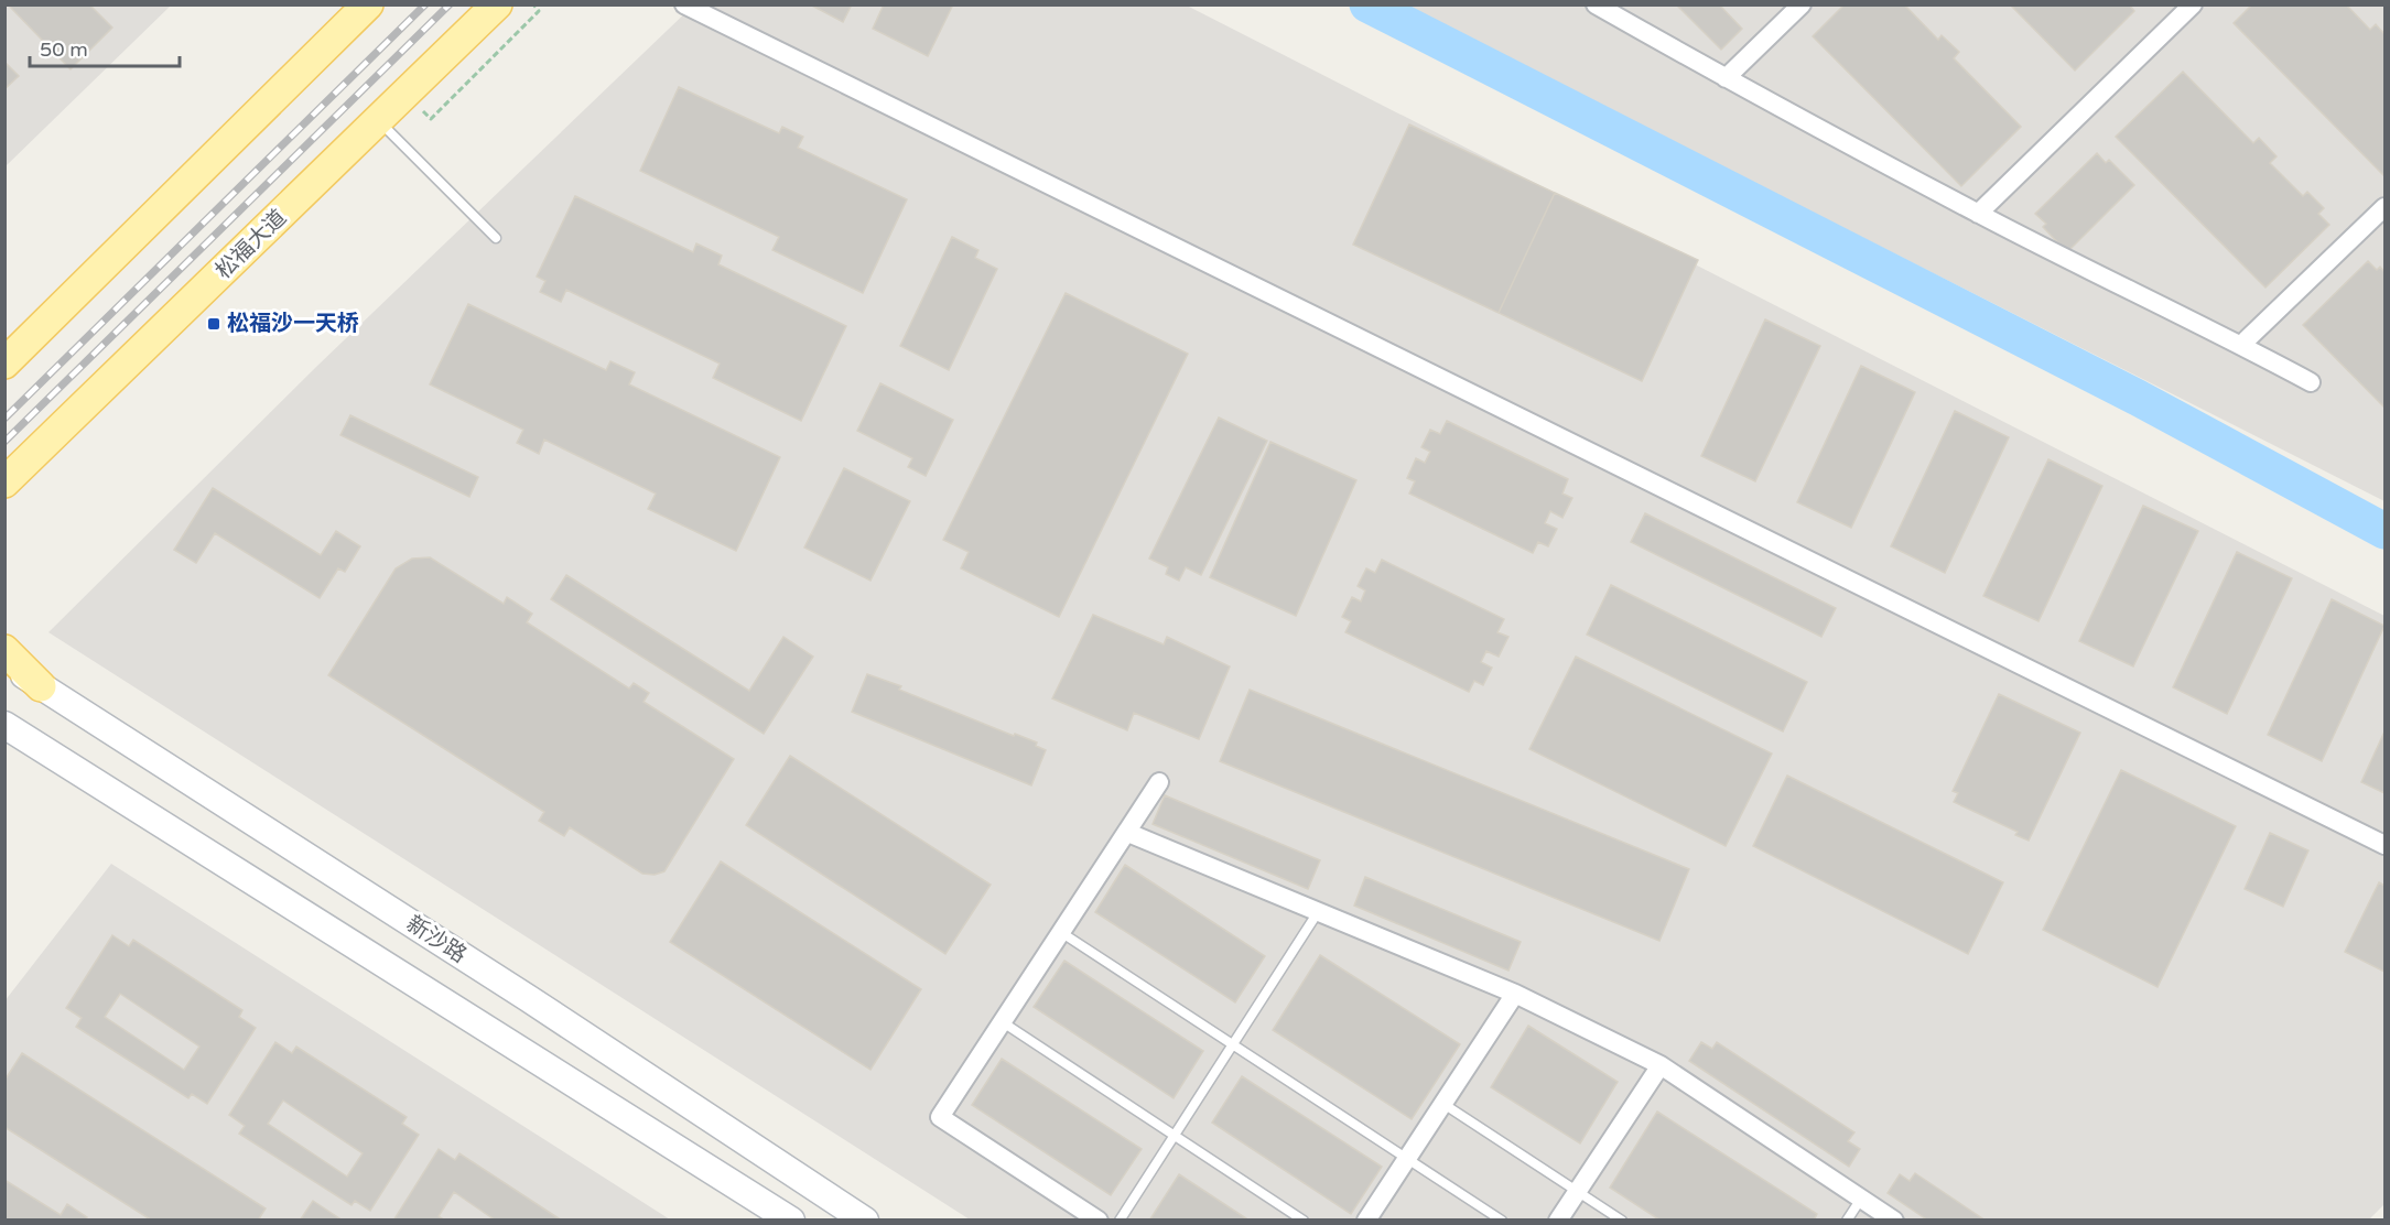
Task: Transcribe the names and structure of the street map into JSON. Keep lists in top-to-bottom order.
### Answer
{
  "streets": {
    "main road": ["松福大道", "新沙路"]
  },
  "places": {
    "transit": ["松福沙一天桥"]
  },
  "scale_bar": "50 m"
}
